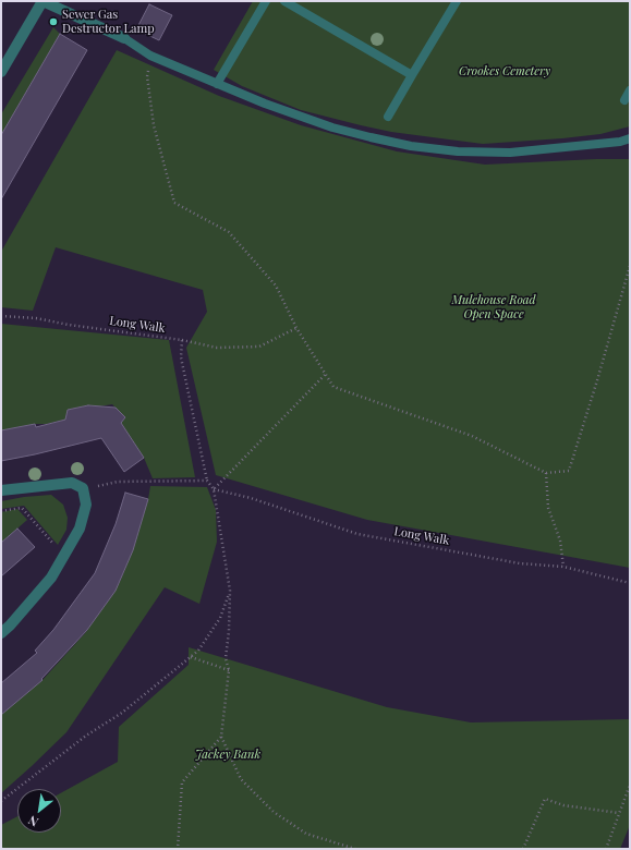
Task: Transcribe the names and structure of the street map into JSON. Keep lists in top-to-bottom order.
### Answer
{
  "streets": {
    "path": ["Long Walk"]
  },
  "parks": ["Crookes Cemetery", "Mulehouse Road Open Space", "Jackey Bank"],
  "places": ["Sewer Gas Destructor Lamp"],
  "north": "bottom left"
}
